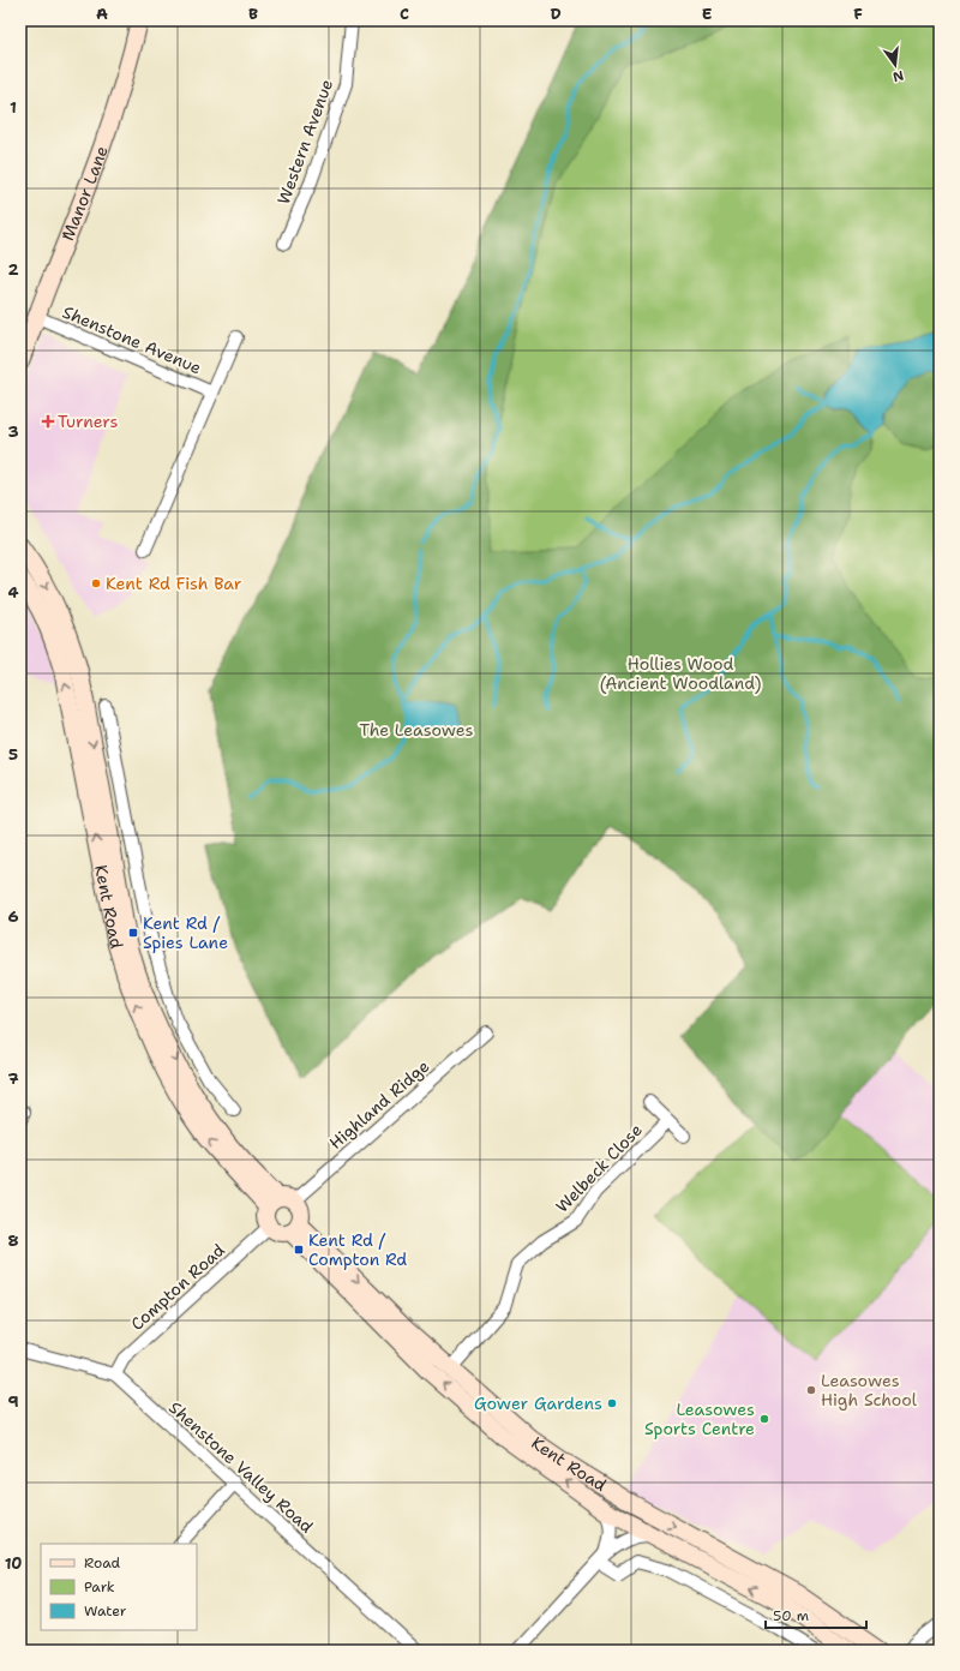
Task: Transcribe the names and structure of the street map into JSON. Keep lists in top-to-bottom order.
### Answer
{
  "streets": {
    "main road": ["Manor Lane", "Kent Road"],
    "street": [
      "Western Avenue",
      "Shenstone Avenue",
      "Highland Ridge",
      "Welbeck Close",
      "Compton Road",
      "Shenstone Valley Road"
    ]
  },
  "crossings": [
    ["Manor Lane", "Shenstone Avenue"],
    ["Kent Road", "Highland Ridge"],
    ["Kent Road", "Welbeck Close"],
    ["Kent Road", "Compton Road"],
    ["Highland Ridge", "Compton Road"],
    ["Compton Road", "Shenstone Valley Road"]
  ],
  "parks": ["Hollies Wood (Ancient Woodland)", "The Leasowes"],
  "places": {
    "health": ["Turners"],
    "other": [
      "Kent Rd Fish Bar",
      "Leasowes High School",
      "Gower Gardens",
      "Leasowes Sports Centre"
    ],
    "transit": ["Kent Rd / Spies Lane", "Kent Rd / Compton Rd"]
  },
  "legend": ["Road", "Park", "Water"],
  "scale_bar": "50 m",
  "north": "bottom",
  "grid": {
    "columns": [
      "A",
      "B",
      "C",
      "D",
      "E",
      "F"
    ],
    "rows": [
      "1",
      "2",
      "3",
      "4",
      "5",
      "6",
      "7",
      "8",
      "9",
      "10"
    ]
  }
}
